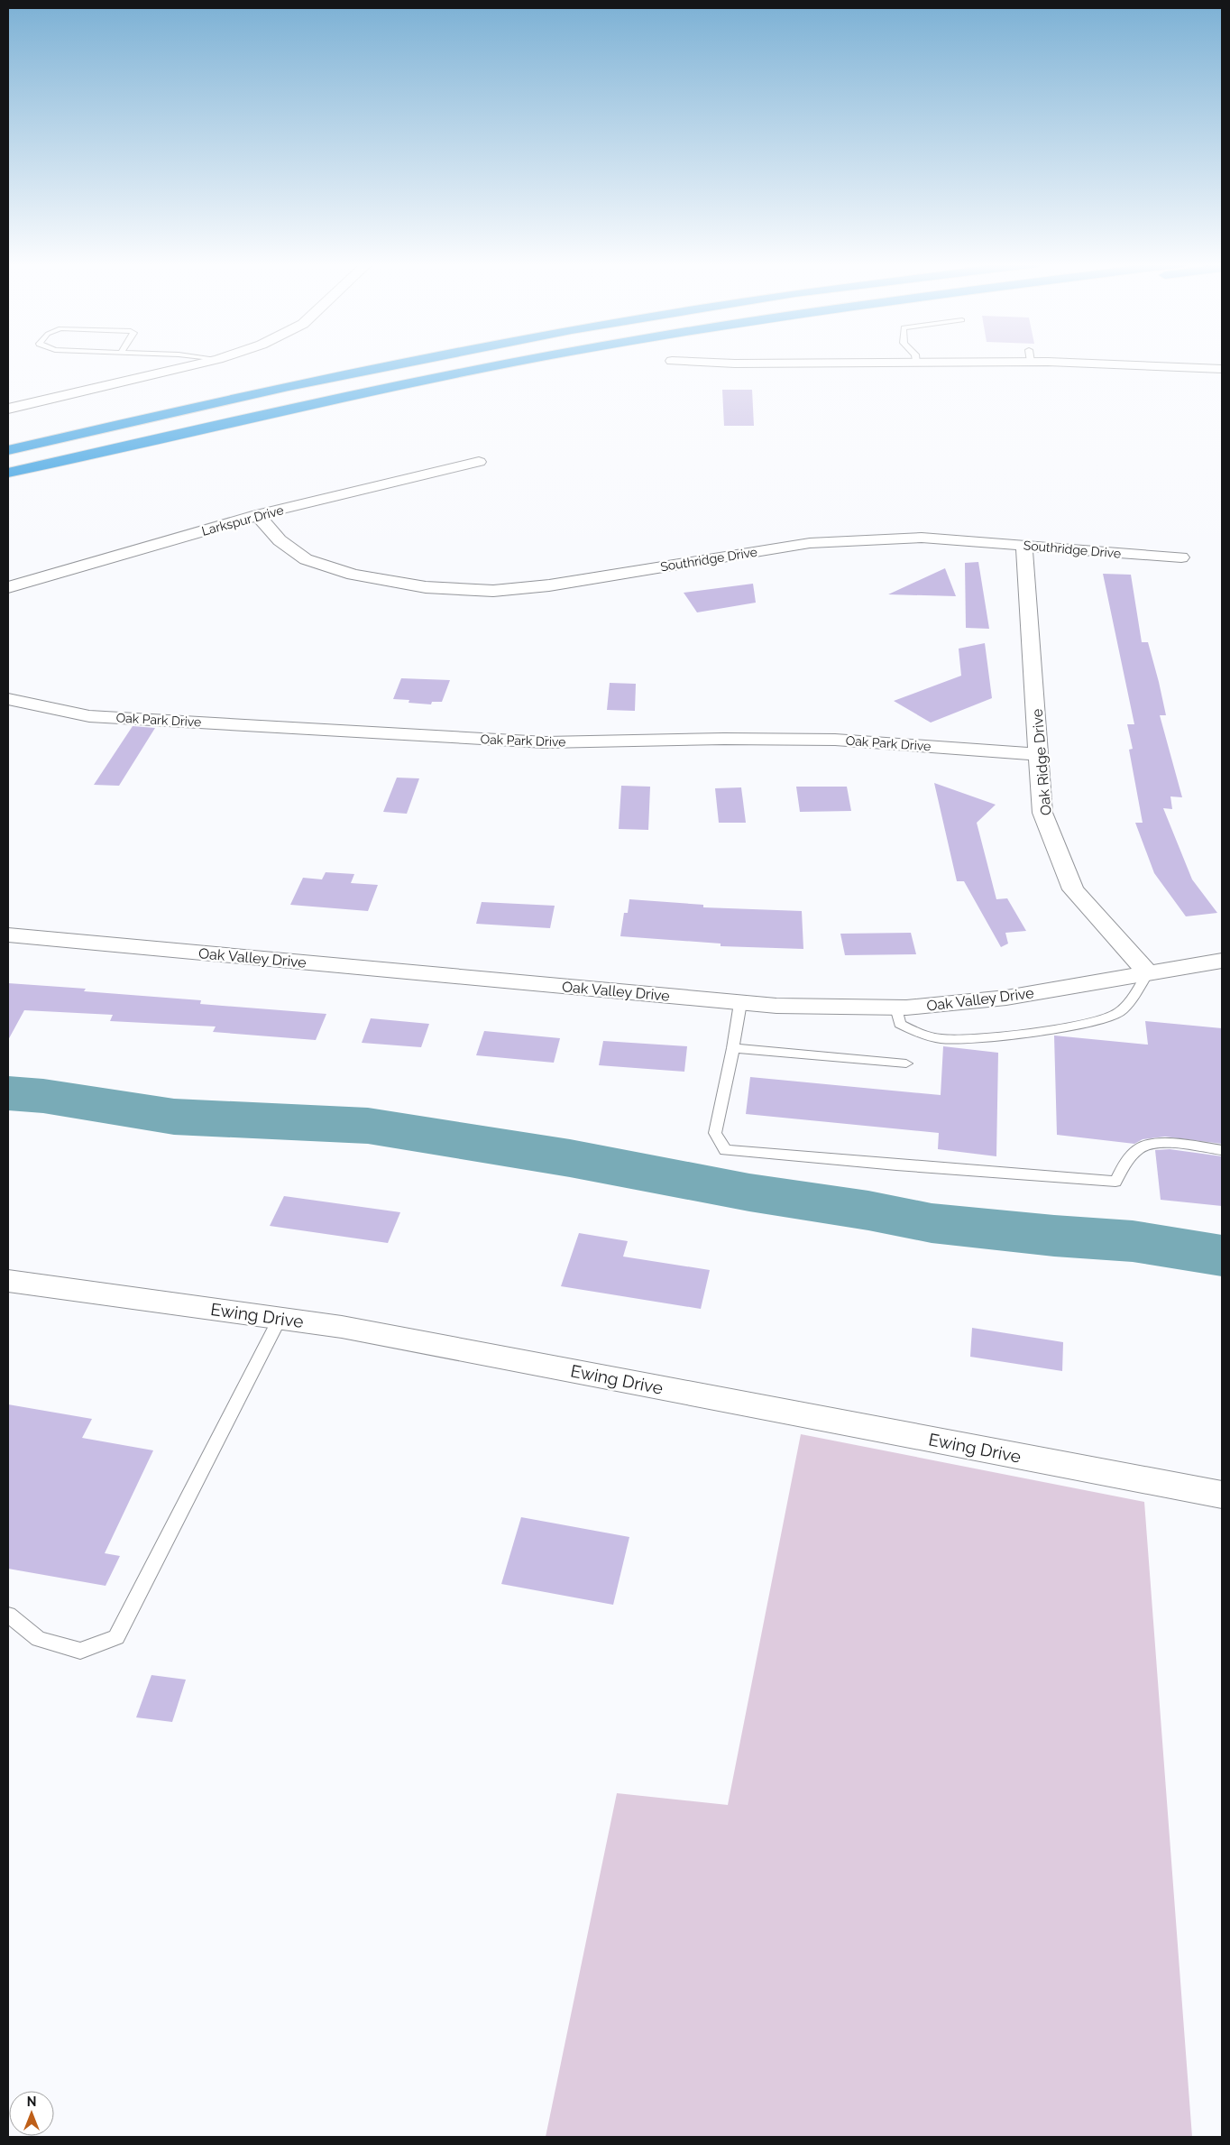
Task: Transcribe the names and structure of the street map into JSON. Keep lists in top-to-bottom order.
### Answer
{
  "streets": {
    "street": [
      "Larkspur Drive",
      "Southridge Drive",
      "Oak Park Drive",
      "Oak Ridge Drive",
      "Oak Valley Drive",
      "Ewing Drive"
    ]
  },
  "crossings": [
    ["Larkspur Drive", "Southridge Drive"],
    ["Southridge Drive", "Oak Ridge Drive"],
    ["Oak Park Drive", "Oak Ridge Drive"],
    ["Oak Ridge Drive", "Oak Valley Drive"]
  ],
  "north": "top"
}
